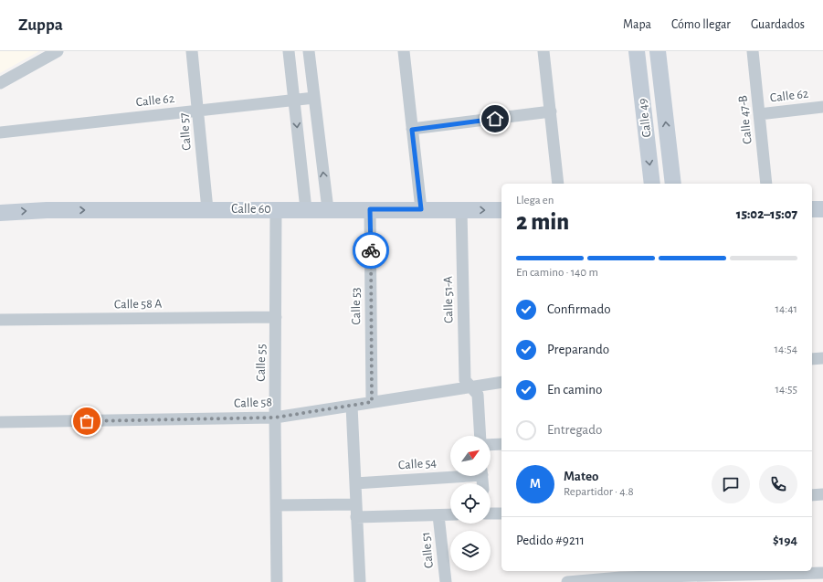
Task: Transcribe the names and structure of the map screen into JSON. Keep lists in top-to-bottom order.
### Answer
{
  "streets": {
    "street": [
      "Calle 62",
      "Calle 49",
      "Calle 47-B",
      "Calle 57",
      "Calle 60",
      "Calle 51-A",
      "Calle 58 A",
      "Calle 53",
      "Calle 55",
      "Calle 58",
      "Calle 54",
      "Calle 51"
    ]
  },
  "crossings": [
    ["Calle 62", "Calle 47-B"],
    ["Calle 62", "Calle 57"],
    ["Calle 57", "Calle 60"],
    ["Calle 60", "Calle 51-A"],
    ["Calle 60", "Calle 53"],
    ["Calle 60", "Calle 55"],
    ["Calle 51-A", "Calle 58"],
    ["Calle 58 A", "Calle 55"],
    ["Calle 53", "Calle 58"],
    ["Calle 55", "Calle 58"]
  ],
  "one_way": ["Calle 60"],
  "north": "top right",
  "page": {
    "header": "Zuppa",
    "nav": ["Mapa", "Cómo llegar", "Guardados"],
    "heading": ["2 min", "Llega en", "15:02–15:07"],
    "panel": [
      "Mateo",
      "Repartidor · 4.8",
      "Pedido #9211",
      "$194"
    ],
    "bar": "En camino · 140 m",
    "list": [
      ["Confirmado", "14:41"],
      ["Preparando", "14:54"],
      ["En camino", "14:55"],
      "Entregado"
    ],
    "round": "M"
  }
}
